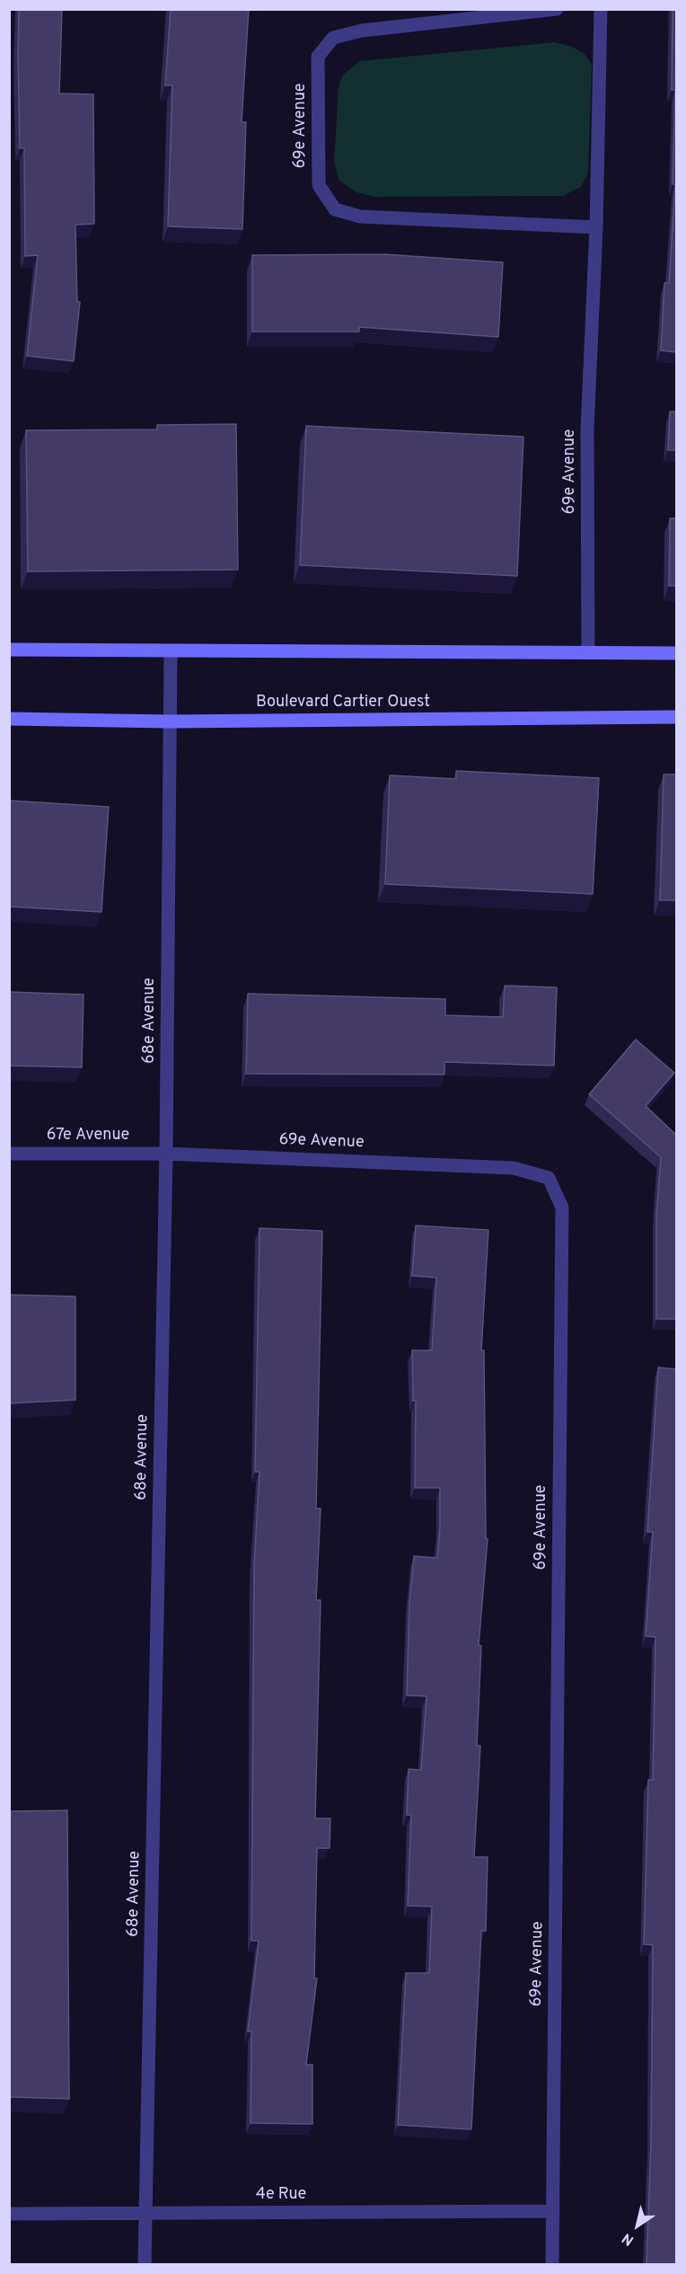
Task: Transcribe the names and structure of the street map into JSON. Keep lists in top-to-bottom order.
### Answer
{
  "streets": {
    "street": [
      "69e Avenue",
      "Boulevard Cartier Ouest",
      "68e Avenue",
      "67e Avenue",
      "4e Rue"
    ]
  },
  "crossings": [
    ["69e Avenue", "68e Avenue"],
    ["69e Avenue", "67e Avenue"],
    ["69e Avenue", "4e Rue"],
    ["Boulevard Cartier Ouest", "68e Avenue"],
    ["68e Avenue", "67e Avenue"],
    ["68e Avenue", "4e Rue"]
  ],
  "north": "bottom left"
}
